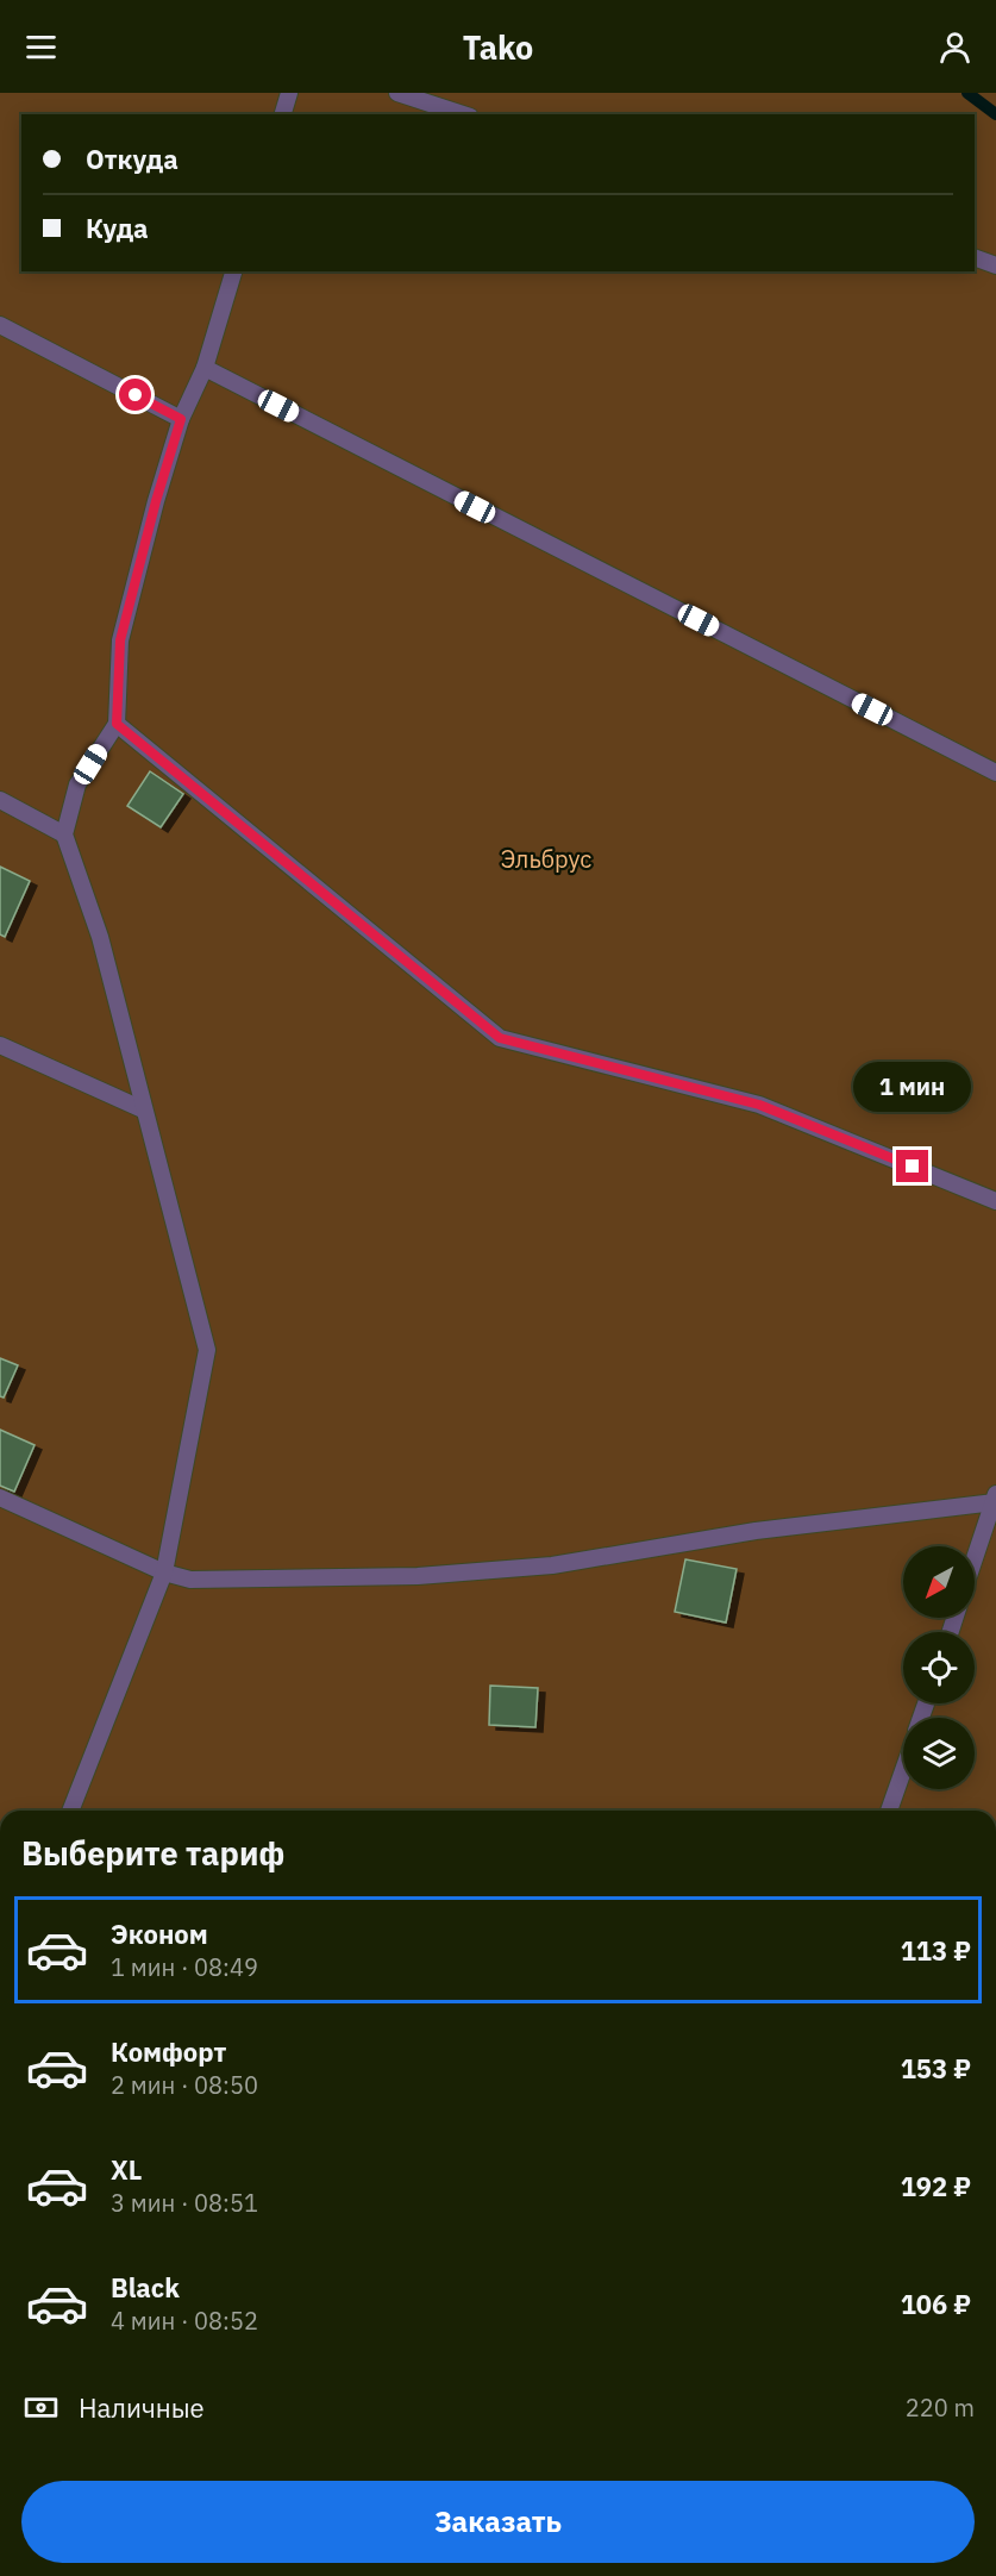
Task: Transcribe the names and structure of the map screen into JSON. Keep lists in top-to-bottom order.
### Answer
{
  "parks": ["Эльбрус"],
  "north": "bottom left",
  "page": {
    "header": "Tako",
    "banner": ["Откуда", "Куда"],
    "bubble": "1 мин",
    "heading": "Выберите тариф",
    "list": [
      {
        "name": "Эконом",
        "note": "1 мин · 08:49",
        "value": "113 ₽"
      },
      {
        "name": "Комфорт",
        "note": "2 мин · 08:50",
        "value": "153 ₽"
      },
      {
        "name": "XL",
        "note": "3 мин · 08:51",
        "value": "192 ₽"
      },
      {
        "name": "Black",
        "note": "4 мин · 08:52",
        "value": "106 ₽"
      }
    ],
    "pay": ["Наличные", "220 m"],
    "buttons": "Заказать"
  }
}
